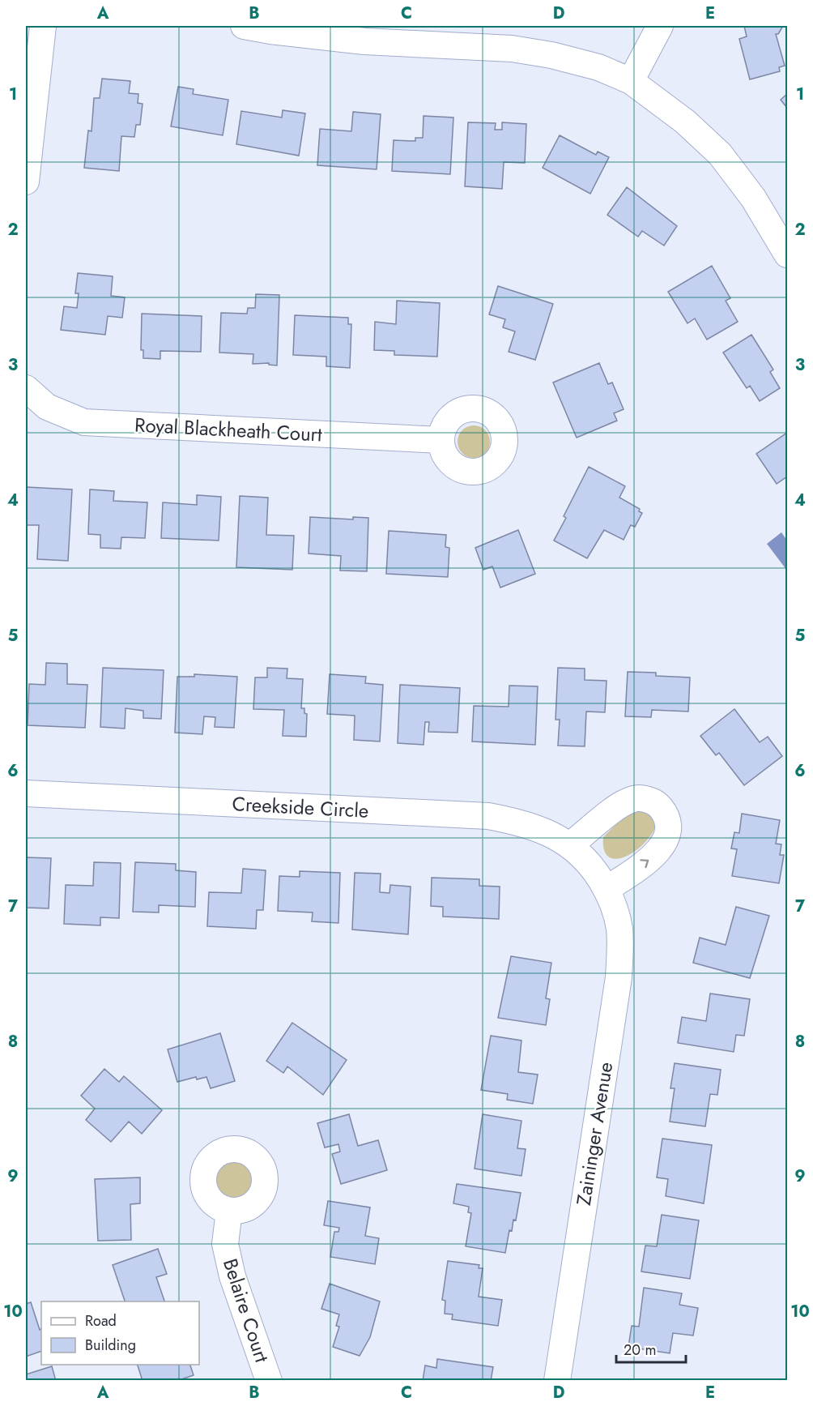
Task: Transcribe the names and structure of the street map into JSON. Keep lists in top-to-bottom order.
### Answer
{
  "streets": {
    "street": [
      "Royal Blackheath Court",
      "Creekside Circle",
      "Zaininger Avenue",
      "Belaire Court"
    ]
  },
  "crossings": [
    ["Creekside Circle", "Zaininger Avenue"]
  ],
  "legend": ["Road", "Building"],
  "scale_bar": "20 m",
  "grid": {
    "columns": [
      "A",
      "B",
      "C",
      "D",
      "E"
    ],
    "rows": [
      "1",
      "2",
      "3",
      "4",
      "5",
      "6",
      "7",
      "8",
      "9",
      "10"
    ]
  }
}
